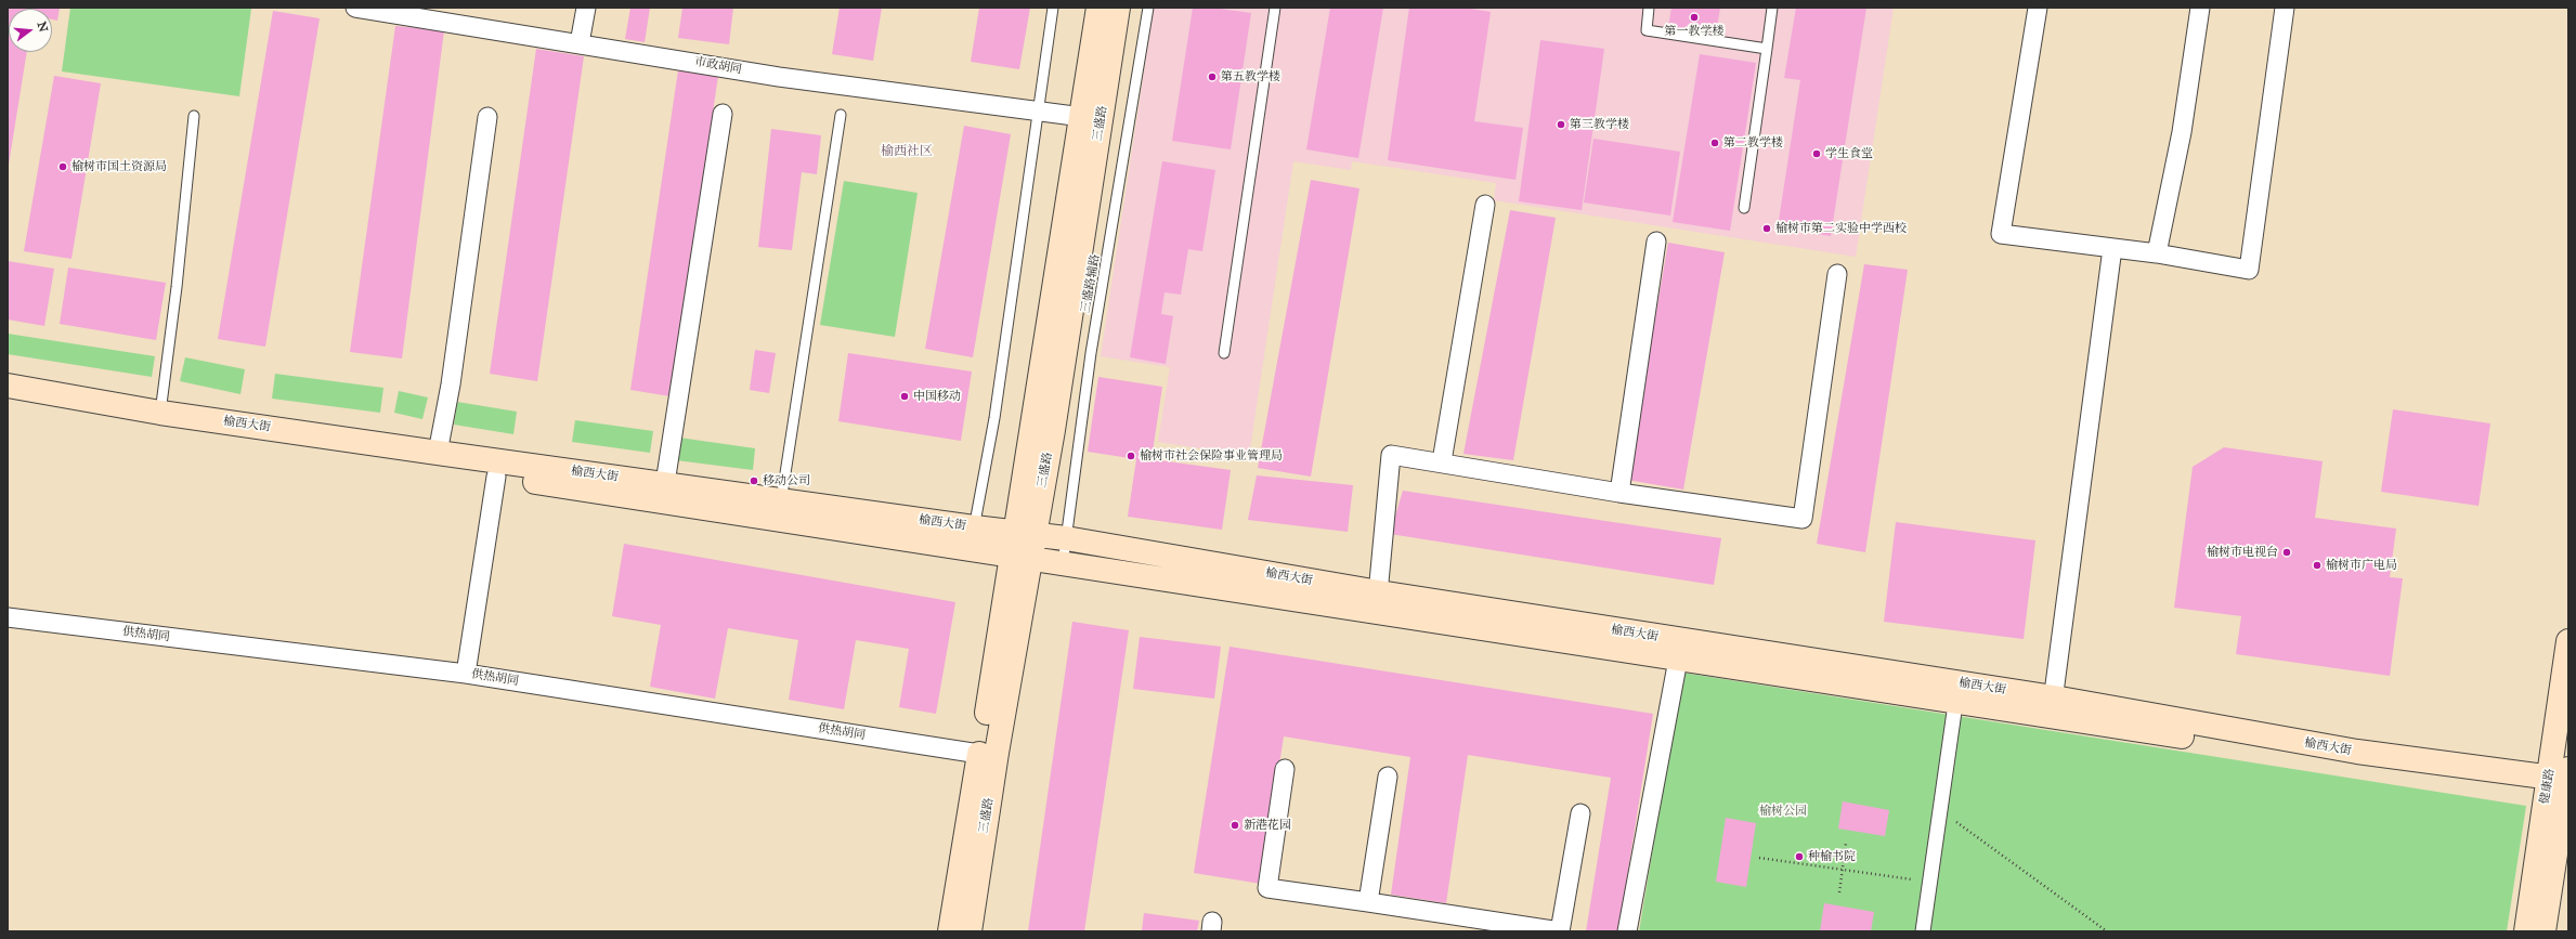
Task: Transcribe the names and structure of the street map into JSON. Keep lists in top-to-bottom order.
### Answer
{
  "streets": {
    "main road": ["三盛路", "榆西大街", "健康路"],
    "street": ["市政胡同", "供热胡同"],
    "lane": ["三盛路辅路"]
  },
  "crossings": [
    ["市政胡同", "三盛路"],
    ["三盛路", "榆西大街"],
    ["三盛路", "供热胡同"],
    ["三盛路辅路", "榆西大街"],
    ["榆西大街", "健康路"]
  ],
  "districts": ["榆西社区"],
  "parks": ["榆树公园"],
  "places": [
    "第一教学楼",
    "第五教学楼",
    "第三教学楼",
    "第二教学楼",
    "学生食堂",
    "榆树市国土资源局",
    "榆树市第二实验中学西校",
    "中国移动",
    "榆树市社会保险事业管理局",
    "移动公司",
    "榆树市电视台",
    "榆树市广电局",
    "新港花园",
    "种榆书院"
  ],
  "north": "right"
}
